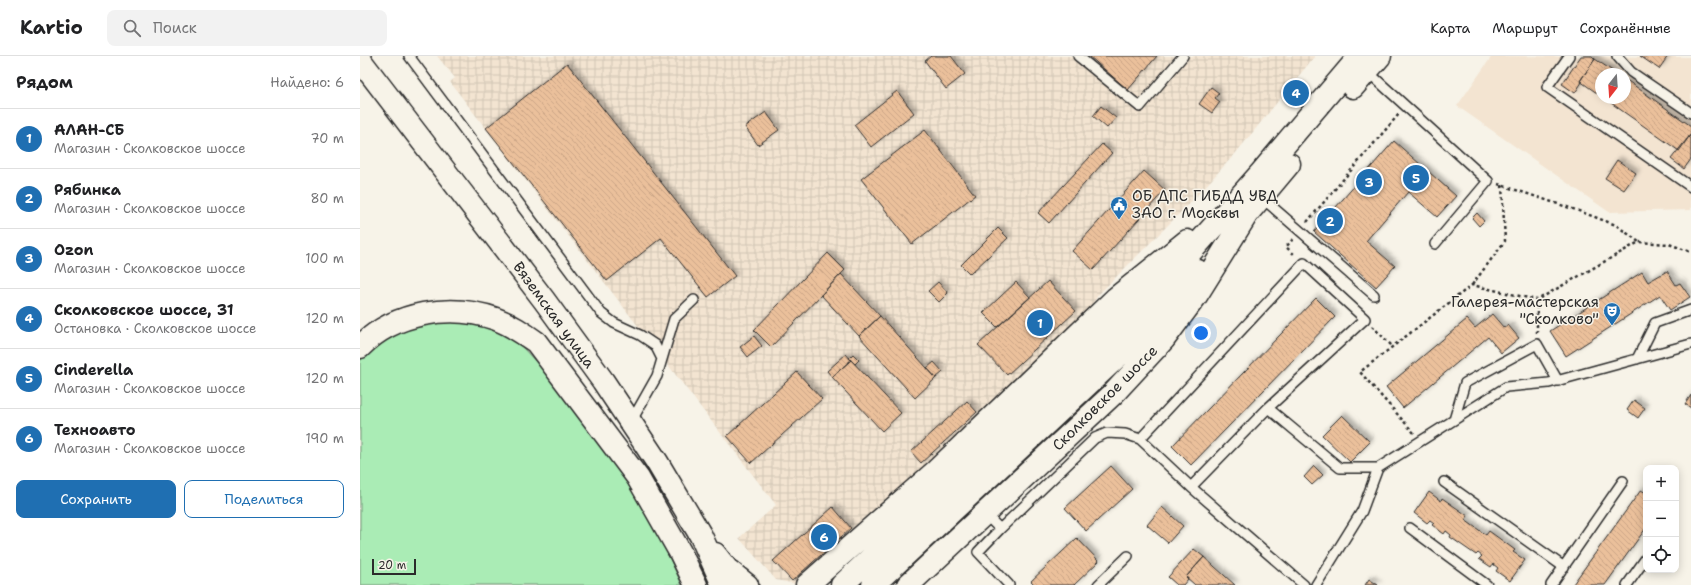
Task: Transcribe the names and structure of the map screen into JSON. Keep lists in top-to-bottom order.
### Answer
{
  "streets": {
    "main road": ["Вяземская улица", "Сколковское шоссе"]
  },
  "places": {
    "public building": ["ОБ ДПС ГИБДД УВД ЗАО г. Москвы"],
    "theatre": ["Галерея-мастерская \"Сколково\""]
  },
  "scale_bar": "20 m",
  "north": "bottom",
  "page": {
    "header": "Kartio",
    "search": "Поиск",
    "nav": ["Карта", "Маршрут", "Сохранённые"],
    "heading": ["Рядом", "Найдено: 6"],
    "pins": [
      "4",
      "5",
      "3",
      "2",
      "1",
      "6"
    ],
    "list": [
      {
        "mark": "1",
        "name": "АЛАН-СБ",
        "note": "Магазин · Сколковское шоссе",
        "value": "70 m"
      },
      {
        "mark": "2",
        "name": "Рябинка",
        "note": "Магазин · Сколковское шоссе",
        "value": "80 m"
      },
      {
        "mark": "3",
        "name": "Ozon",
        "note": "Магазин · Сколковское шоссе",
        "value": "100 m"
      },
      {
        "mark": "4",
        "name": "Сколковское шоссе, 31",
        "note": "Остановка · Сколковское шоссе",
        "value": "120 m"
      },
      {
        "mark": "5",
        "name": "Cinderella",
        "note": "Магазин · Сколковское шоссе",
        "value": "120 m"
      },
      {
        "mark": "6",
        "name": "Техноавто",
        "note": "Магазин · Сколковское шоссе",
        "value": "190 m"
      }
    ],
    "map_buttons": ["+", "−"],
    "buttons": ["Сохранить", "Поделиться"],
    "scale": "20 m"
  }
}
